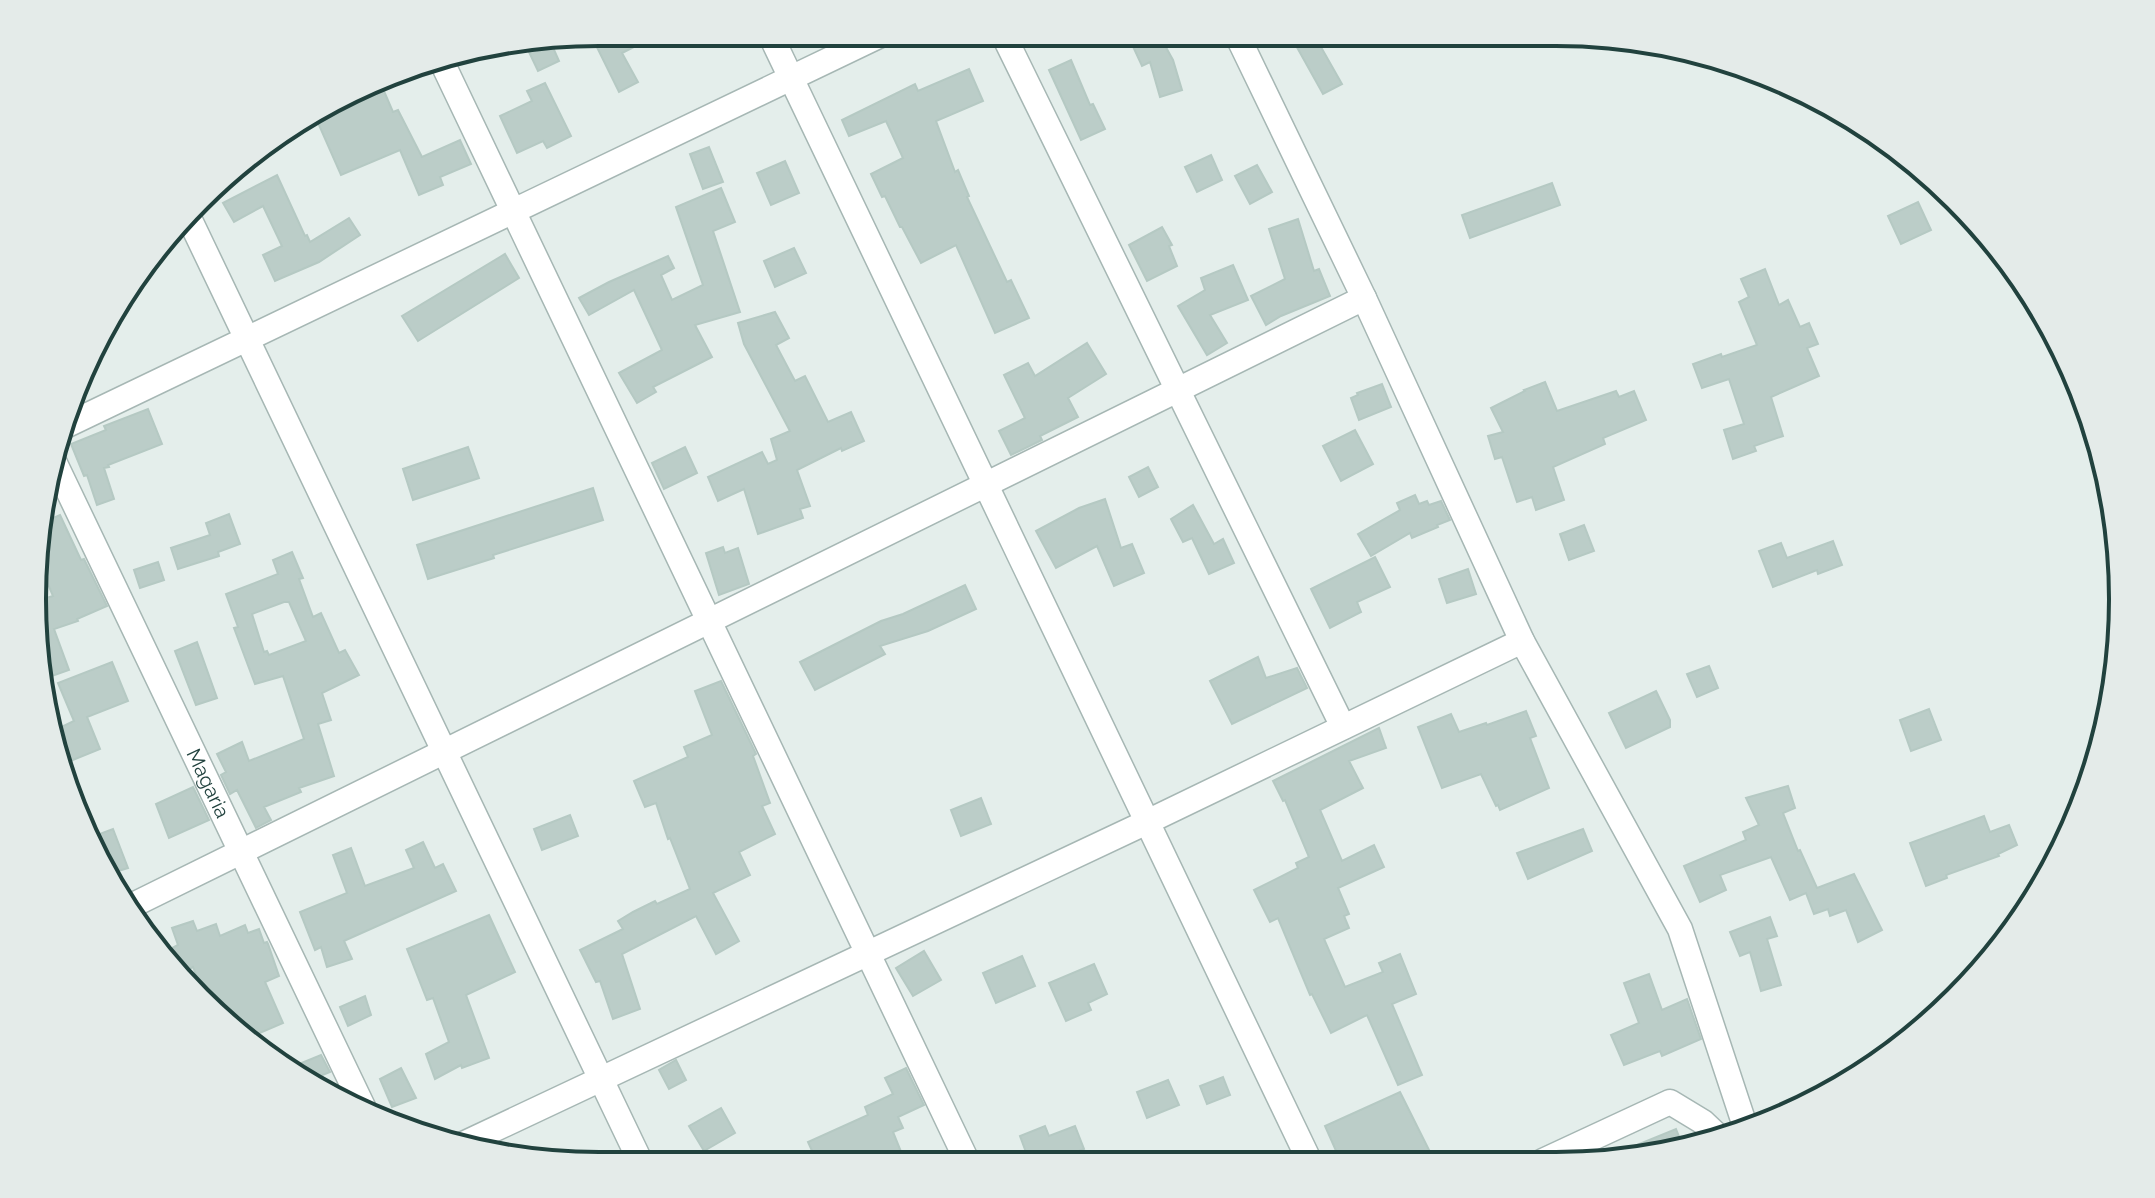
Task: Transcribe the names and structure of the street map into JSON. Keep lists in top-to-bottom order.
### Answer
{
  "streets": {
    "street": ["Magaria"]
  }
}
